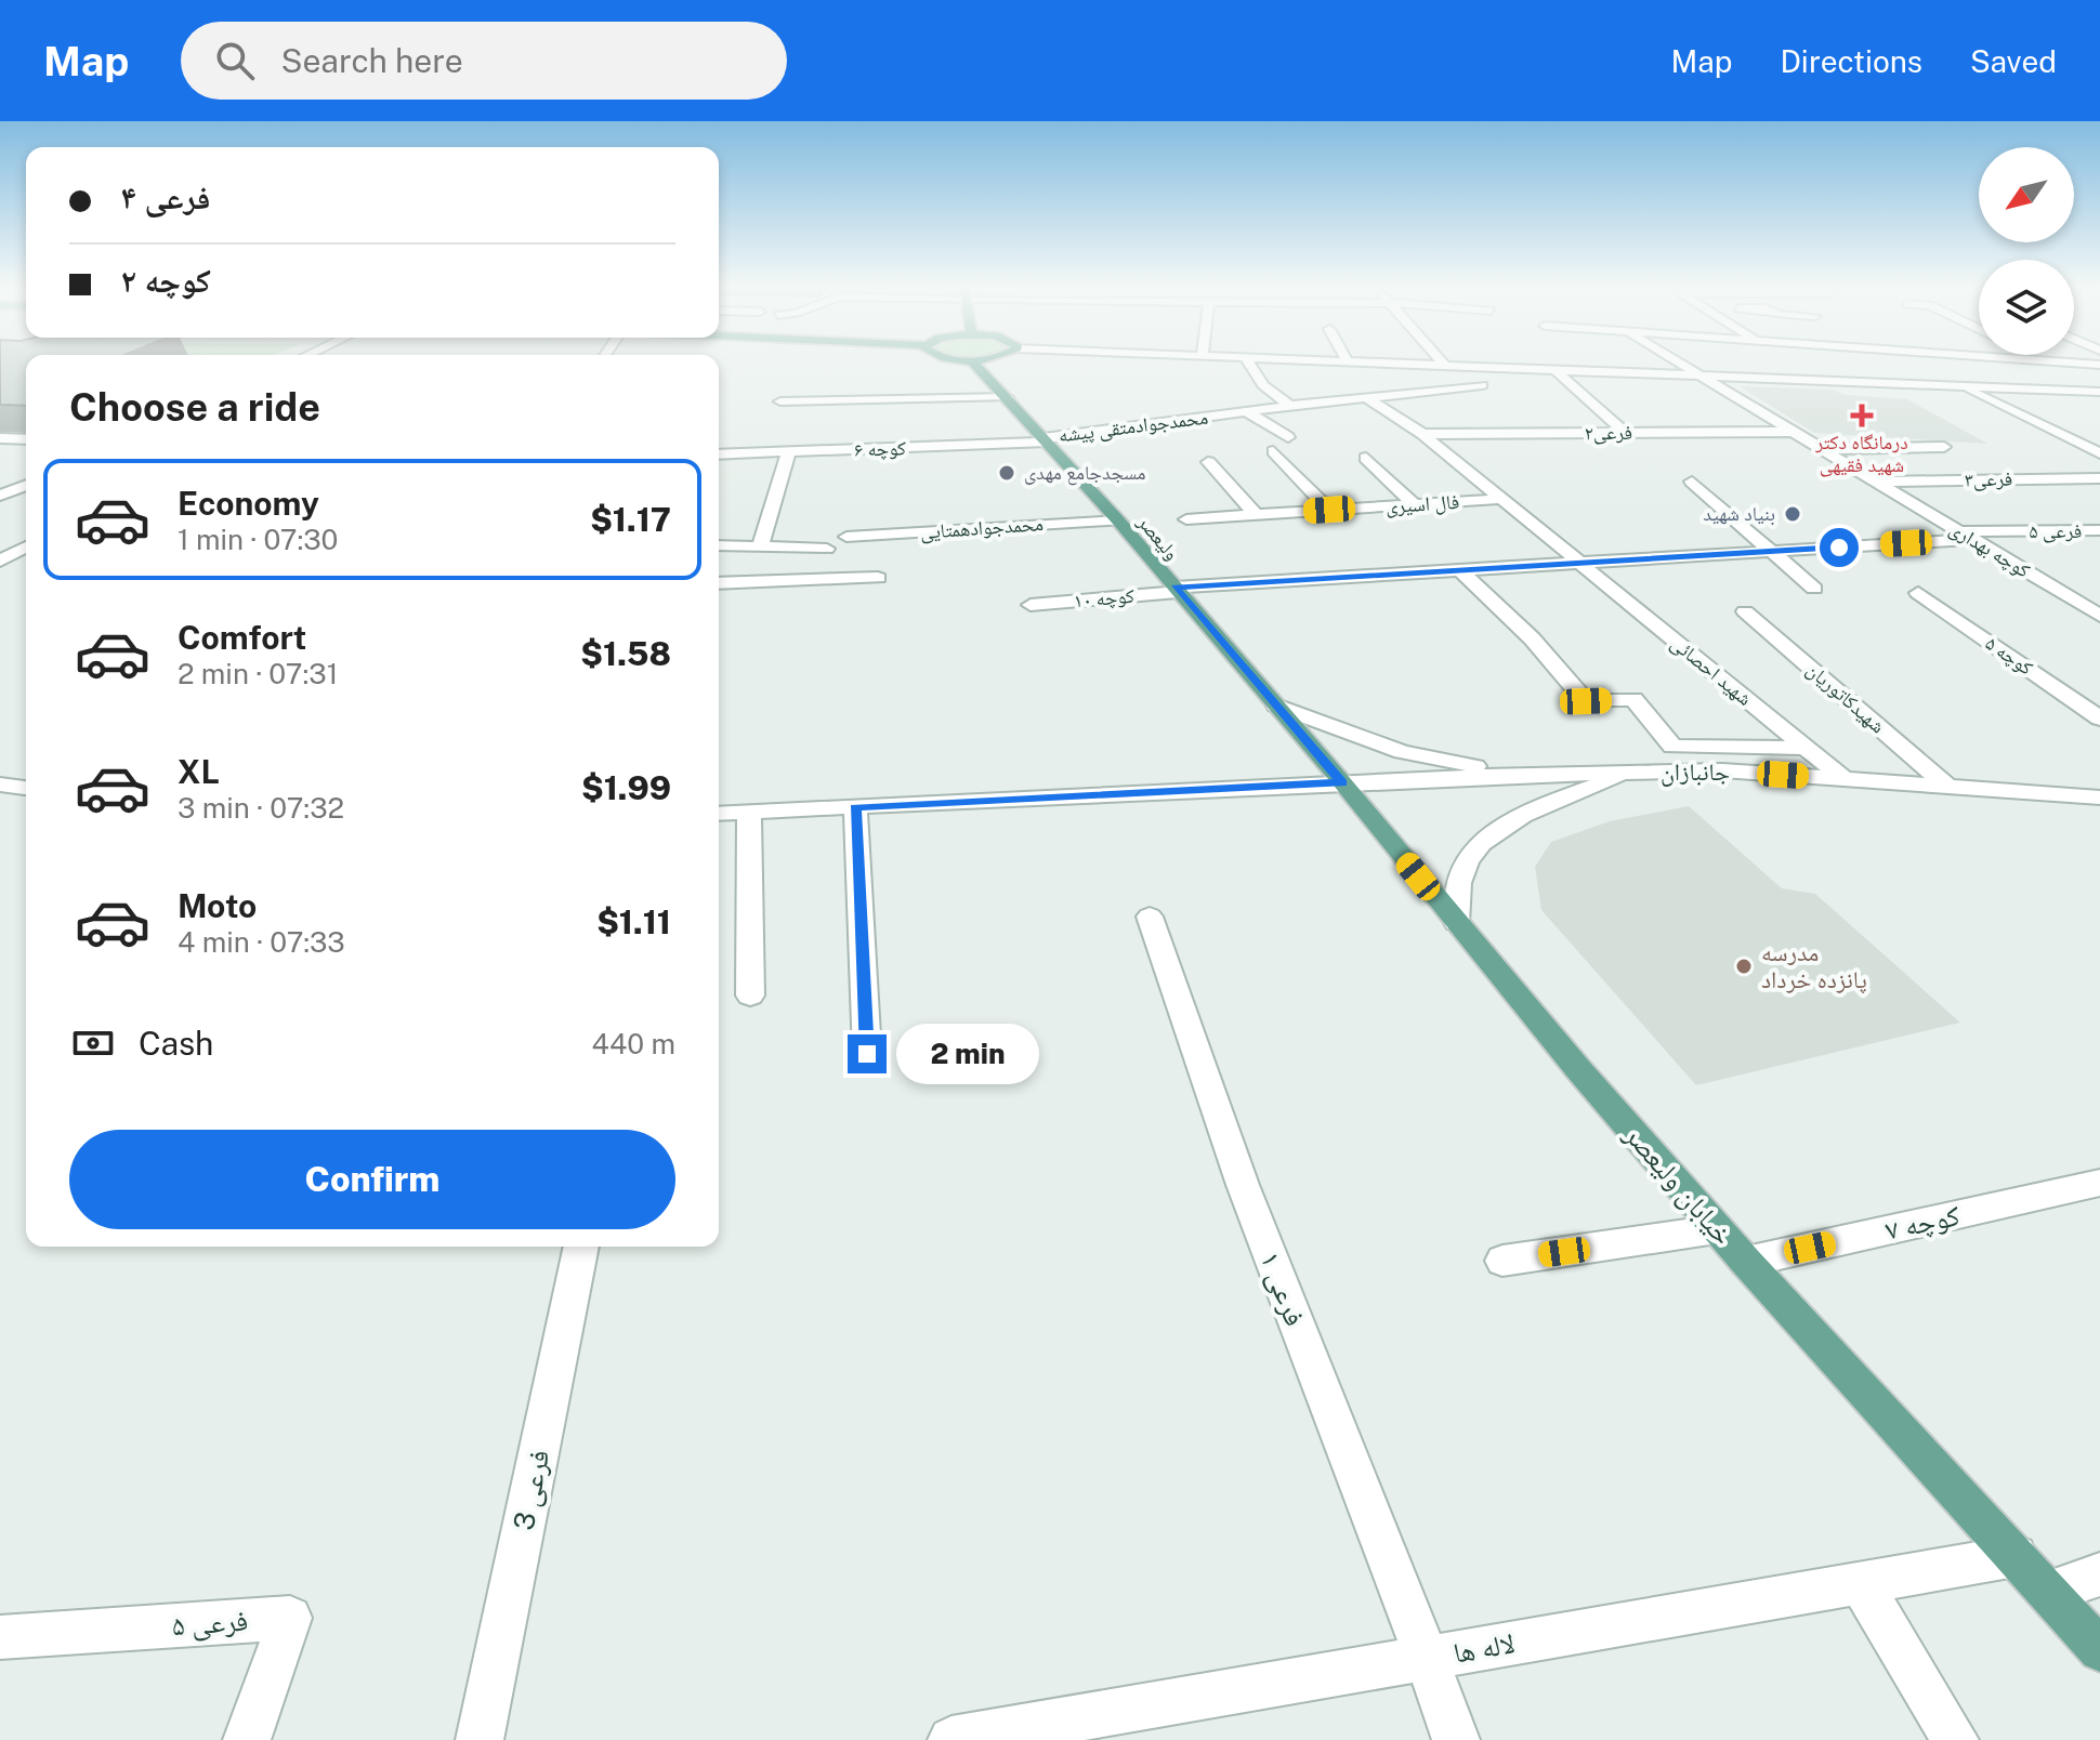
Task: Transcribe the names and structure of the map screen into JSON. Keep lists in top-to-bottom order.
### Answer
{
  "streets": {
    "main road": ["ولیعصر", "خیابان ولیعصر"],
    "street": [
      "محمدجوادمتقی پیشه",
      "فرعی۲",
      "۶ کوچه",
      "فرعی۳",
      "فال اسیری",
      "محمدجوادهمتایی",
      "فرعی ۵",
      "کوچه بهداری",
      "کوچه ۱۰",
      "کوچه ۵",
      "شهید احصائی",
      "شهیدکاتوریان",
      "جانبازان",
      "کوچه ۷",
      "فرعی ۱",
      "فرعی 3",
      "لاله ها"
    ]
  },
  "crossings": [
    ["محمدجوادمتقی پیشه", "۶ کوچه"],
    ["محمدجوادمتقی پیشه", "ولیعصر"],
    ["محمدجوادمتقی پیشه", "شهید احصائی"],
    ["فرعی۲", "کوچه بهداری"],
    ["فرعی۲", "شهید احصائی"],
    ["۶ کوچه", "ولیعصر"],
    ["فرعی۳", "کوچه بهداری"],
    ["فال اسیری", "شهید احصائی"],
    ["محمدجوادهمتایی", "ولیعصر"],
    ["فرعی ۵", "کوچه بهداری"],
    ["فرعی ۵", "کوچه ۱۰"],
    ["فرعی ۵", "شهید احصائی"],
    ["ولیعصر", "کوچه ۱۰"],
    ["ولیعصر", "خیابان ولیعصر"],
    ["کوچه ۱۰", "شهید احصائی"],
    ["شهید احصائی", "جانبازان"],
    ["شهیدکاتوریان", "جانبازان"],
    ["جانبازان", "خیابان ولیعصر"],
    ["خیابان ولیعصر", "کوچه ۷"],
    ["خیابان ولیعصر", "لاله ها"],
    ["فرعی ۱", "لاله ها"]
  ],
  "places": {
    "health": ["درمانگاه دکتر شهید فقیهی"],
    "other": ["مسجدجامع مهدی", "بنیاد شهید", "مدرسه پانزده خرداد"]
  },
  "north": "bottom left",
  "page": {
    "header": "Map",
    "search": "Search here",
    "nav": ["Map", "Directions", "Saved"],
    "banner": ["فرعی ۴", "کوچه ۲"],
    "heading": "Choose a ride",
    "list": [
      {
        "name": "Economy",
        "note": "1 min · 07:30",
        "value": "$1.17"
      },
      {
        "name": "Comfort",
        "note": "2 min · 07:31",
        "value": "$1.58"
      },
      {
        "name": "XL",
        "note": "3 min · 07:32",
        "value": "$1.99"
      },
      {
        "name": "Moto",
        "note": "4 min · 07:33",
        "value": "$1.11"
      }
    ],
    "pay": ["Cash", "440 m"],
    "bubble": "2 min",
    "buttons": "Confirm"
  }
}
